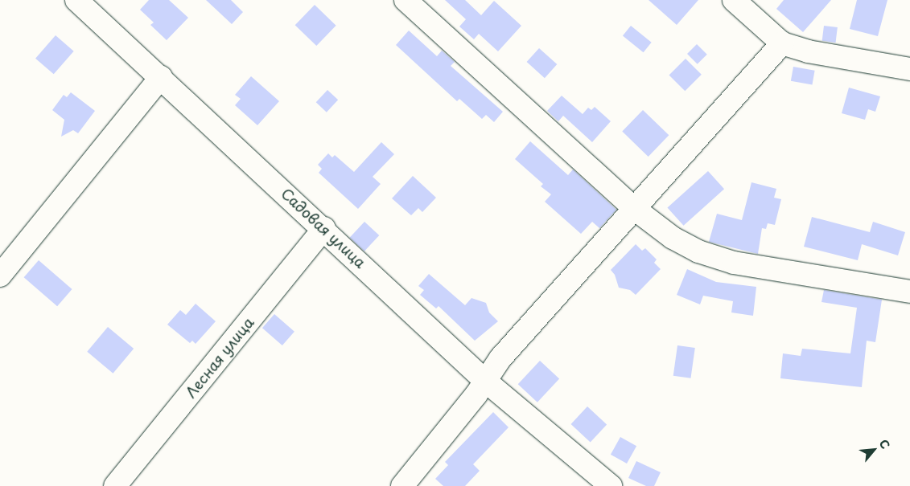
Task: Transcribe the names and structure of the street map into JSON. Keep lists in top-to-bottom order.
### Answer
{
  "streets": {
    "street": ["Садовая улица", "Лесная улица"]
  },
  "crossings": [
    ["Садовая улица", "Лесная улица"]
  ],
  "north": "top right"
}
